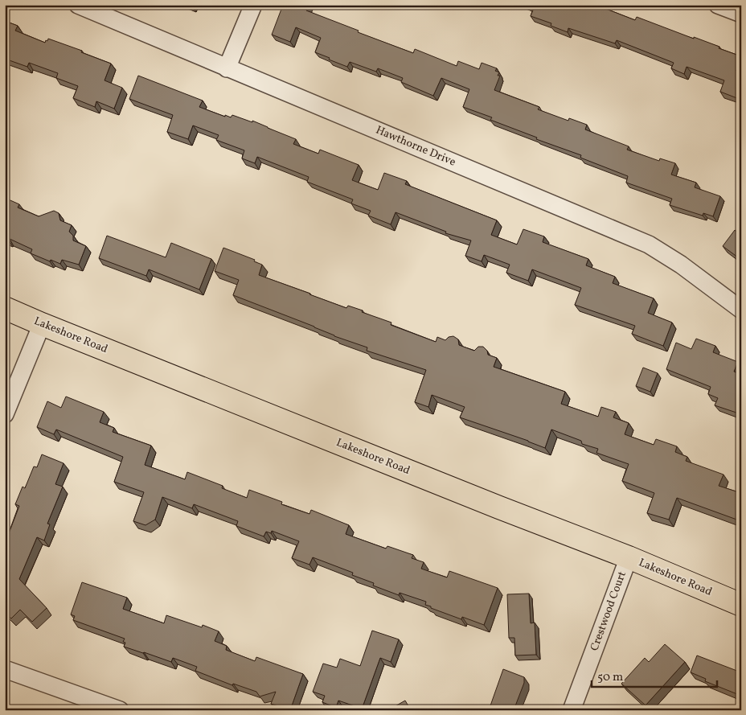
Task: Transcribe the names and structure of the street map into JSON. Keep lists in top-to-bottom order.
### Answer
{
  "streets": {
    "main road": ["Lakeshore Road"],
    "street": ["Hawthorne Drive", "Crestwood Court"]
  },
  "crossings": [
    ["Lakeshore Road", "Crestwood Court"]
  ],
  "scale_bar": "50 m"
}
